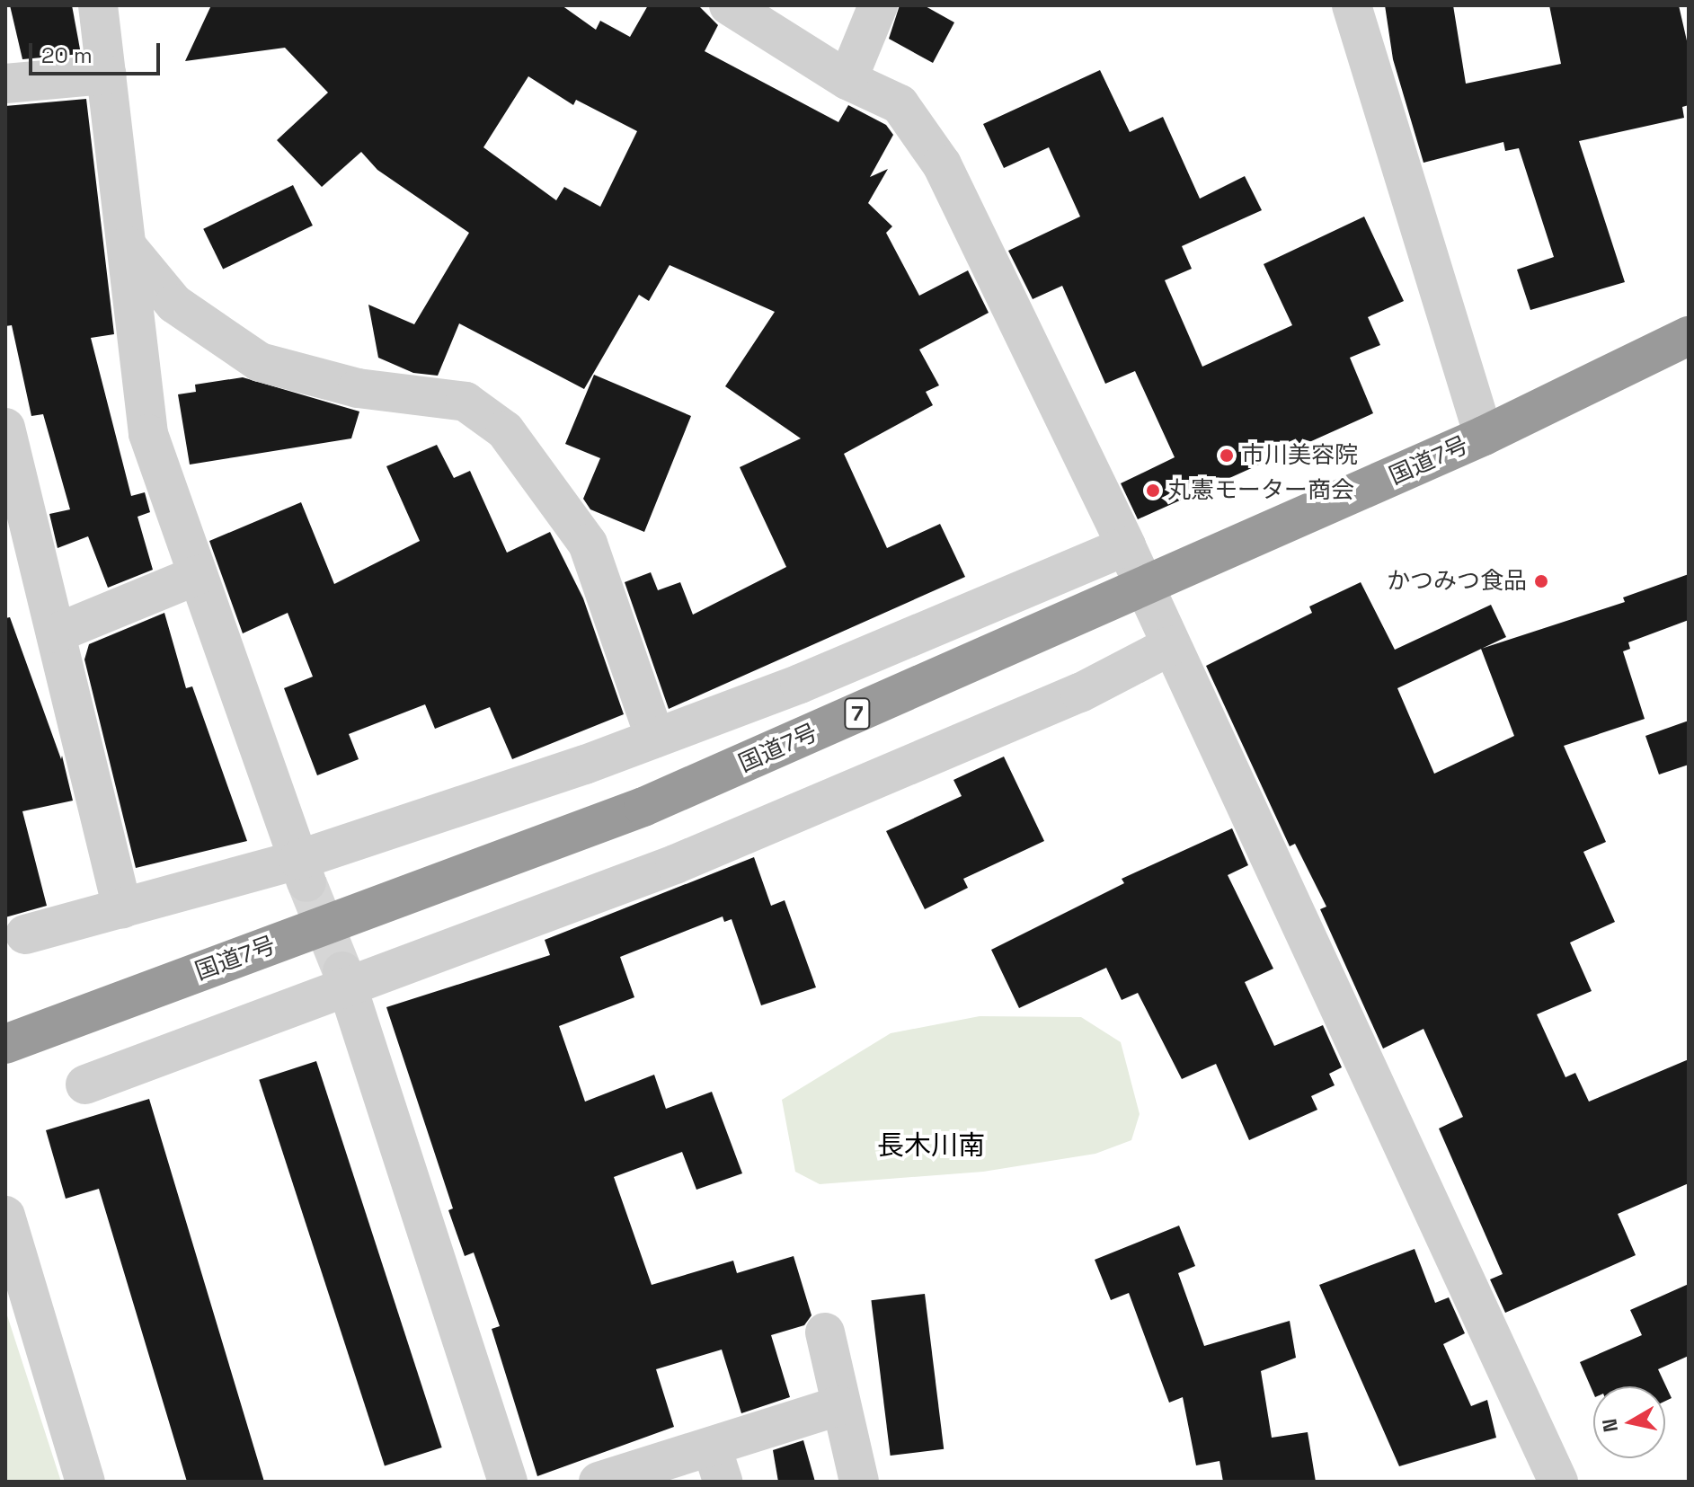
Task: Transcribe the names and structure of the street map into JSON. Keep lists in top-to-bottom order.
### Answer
{
  "streets": {
    "highway": ["国道7号", "7"]
  },
  "districts": ["長木川南"],
  "places": ["市川美容院", "丸憲モーター商会", "かつみつ食品"],
  "scale_bar": "20 m",
  "north": "left"
}
